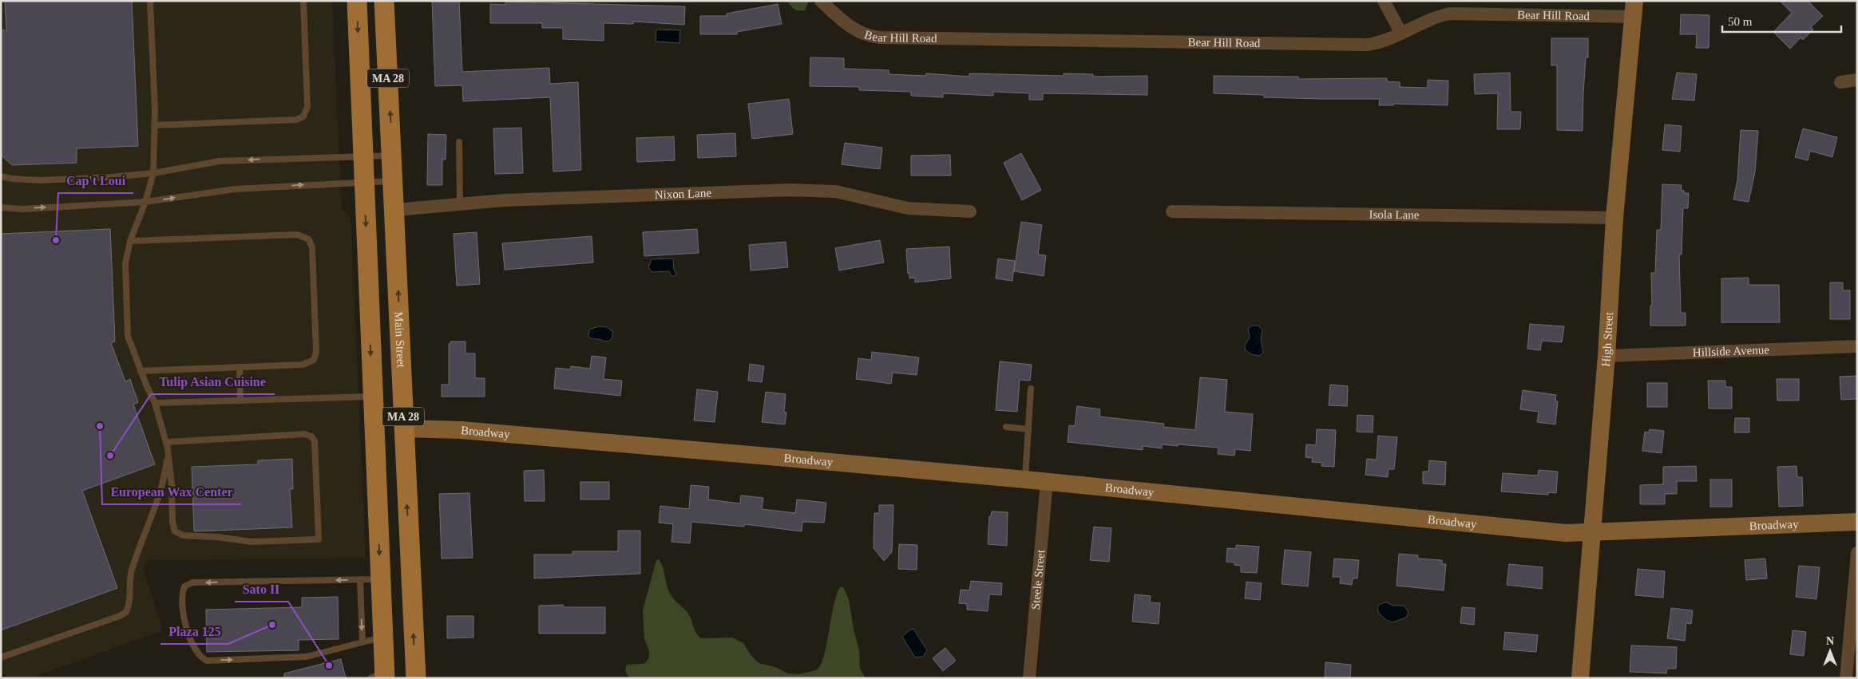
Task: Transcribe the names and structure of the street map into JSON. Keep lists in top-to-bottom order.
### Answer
{
  "streets": {
    "main road": [
      "MA 28",
      "Main Street",
      "High Street",
      "Broadway"
    ],
    "street": [
      "Bear Hill Road",
      "Nixon Lane",
      "Isola Lane",
      "Hillside Avenue",
      "Steele Street"
    ]
  },
  "crossings": [
    ["Bear Hill Road", "High Street"],
    ["Nixon Lane", "Main Street"],
    ["Isola Lane", "High Street"],
    ["Main Street", "Broadway"],
    ["High Street", "Hillside Avenue"],
    ["High Street", "Broadway"],
    ["Broadway", "Steele Street"]
  ],
  "places": [
    "Cap't Loui",
    "European Wax Center",
    "Tulip Asian Cuisine",
    "Plaza 125",
    "Sato II"
  ],
  "scale_bar": "50 m",
  "north": "top"
}
